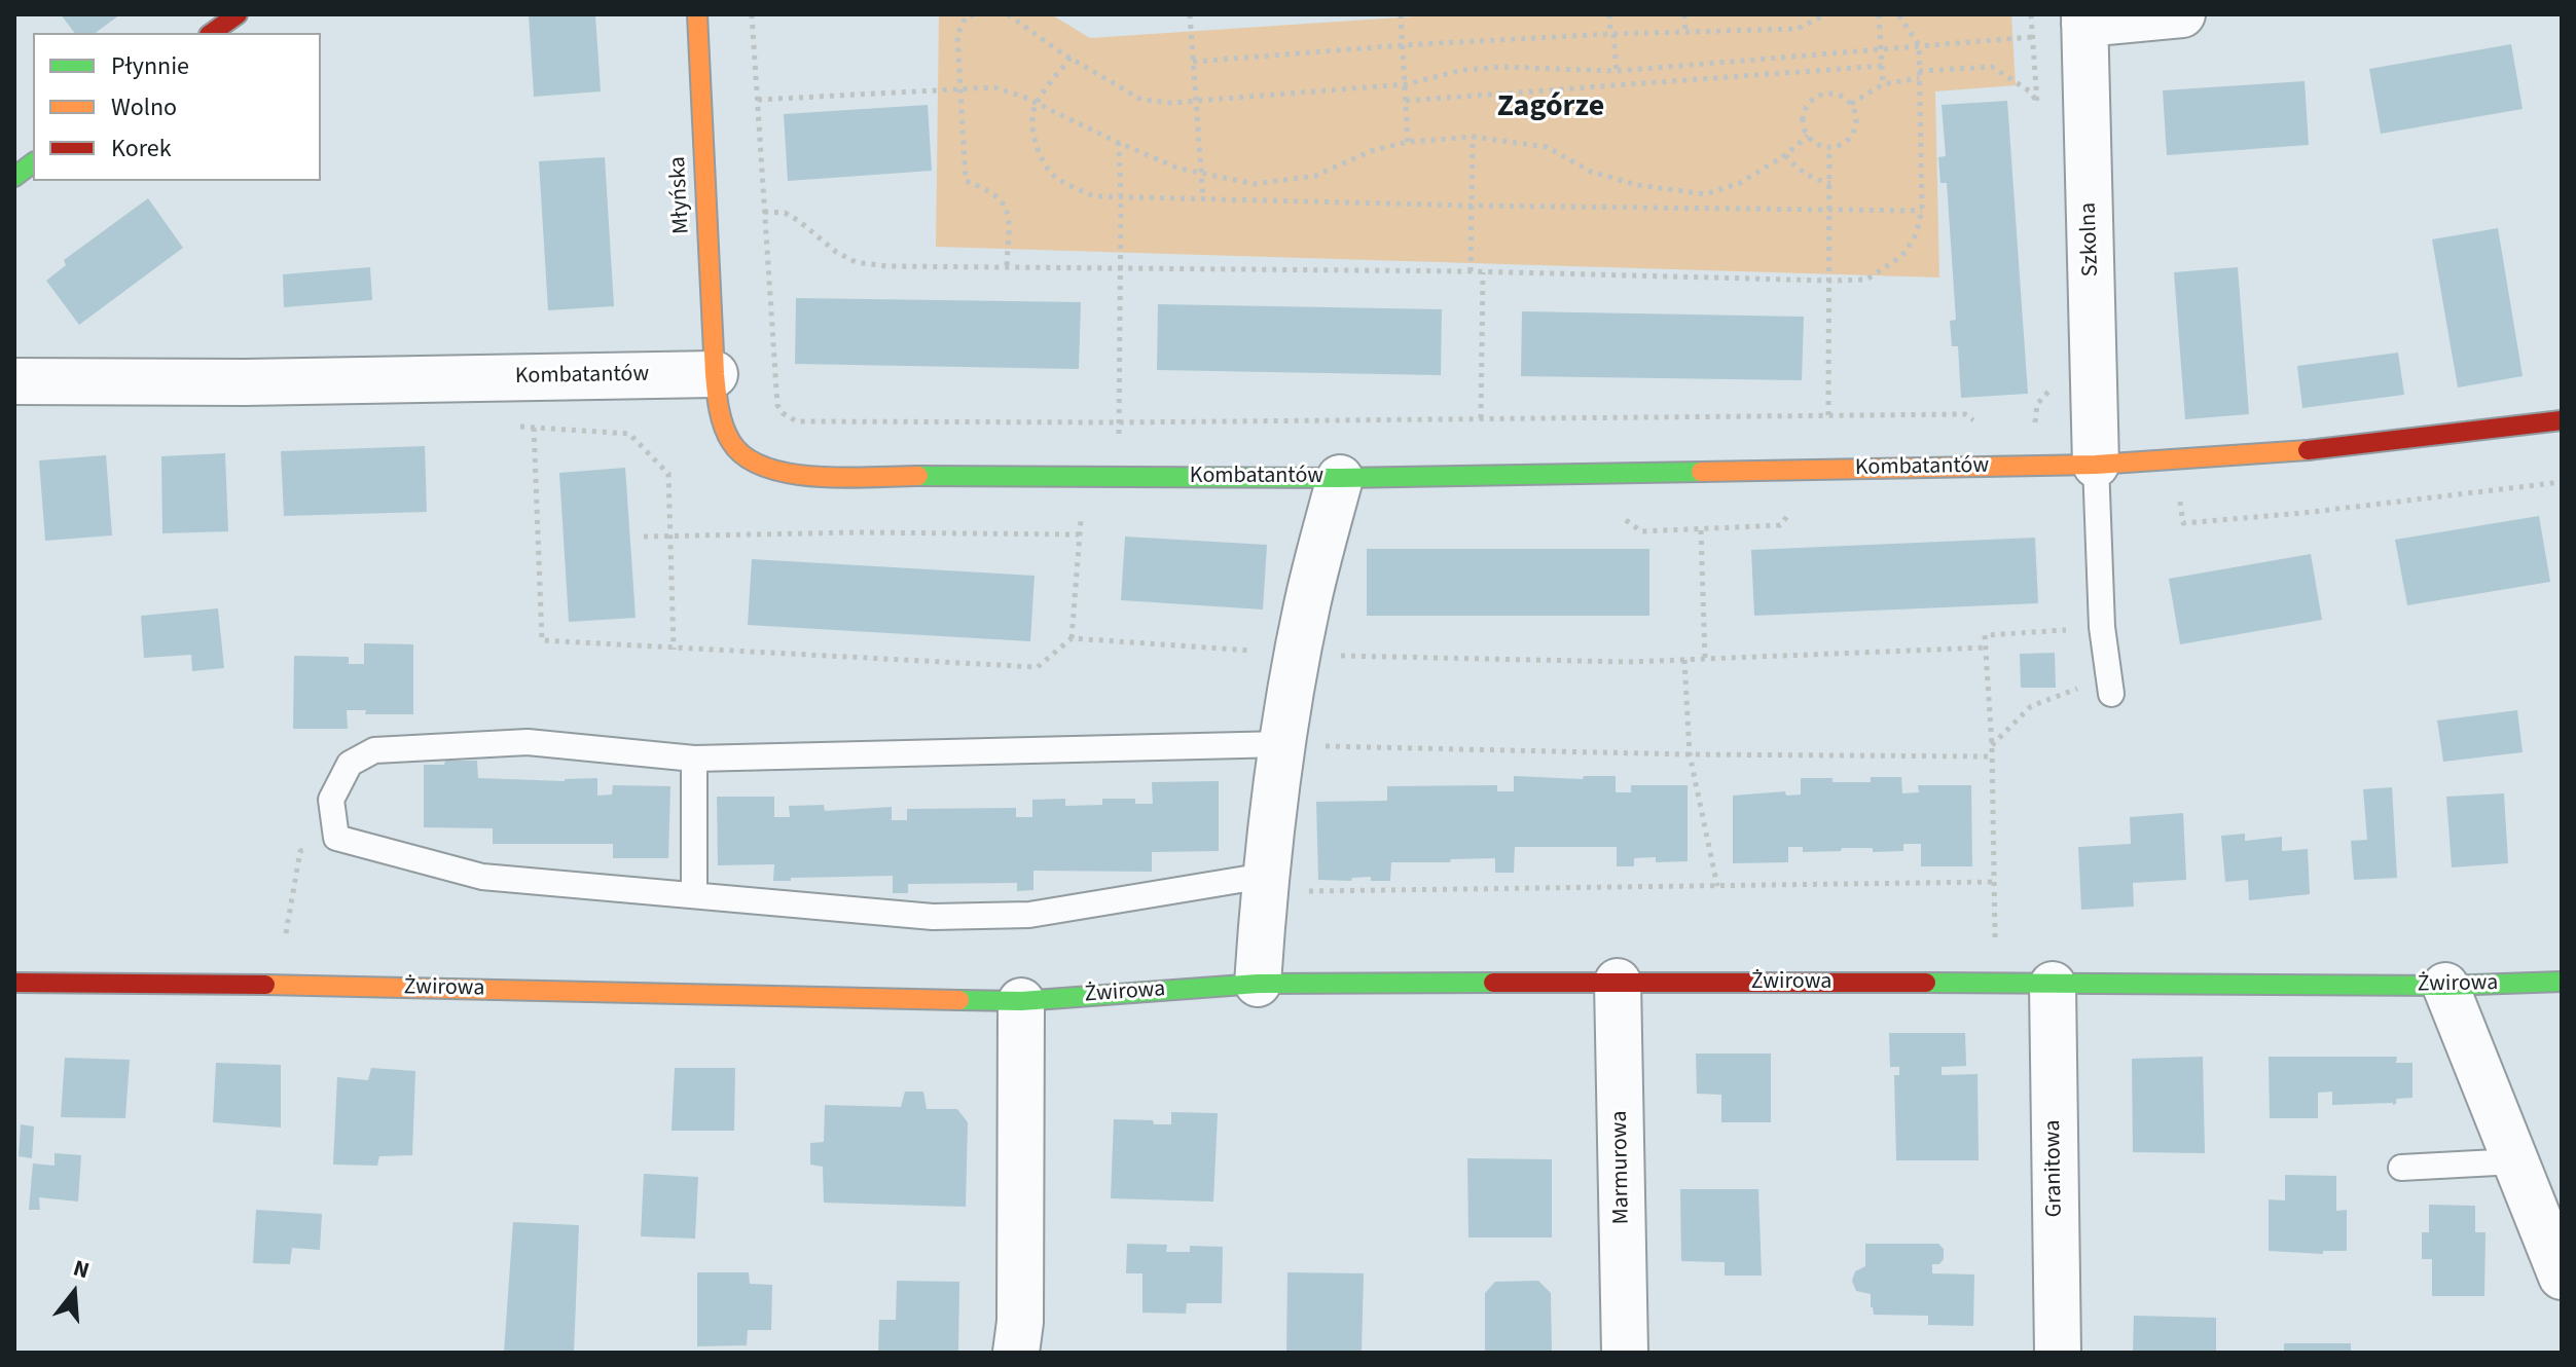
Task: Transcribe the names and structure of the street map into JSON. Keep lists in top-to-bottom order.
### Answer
{
  "streets": {
    "street": [
      "Młyńska",
      "Szkolna",
      "Kombatantów",
      "Żwirowa",
      "Marmurowa",
      "Granitowa"
    ]
  },
  "crossings": [
    ["Młyńska", "Kombatantów"],
    ["Szkolna", "Kombatantów"],
    ["Żwirowa", "Marmurowa"],
    ["Żwirowa", "Granitowa"]
  ],
  "districts": ["Zagórze"],
  "legend": ["Płynnie", "Wolno", "Korek"],
  "north": "top"
}
